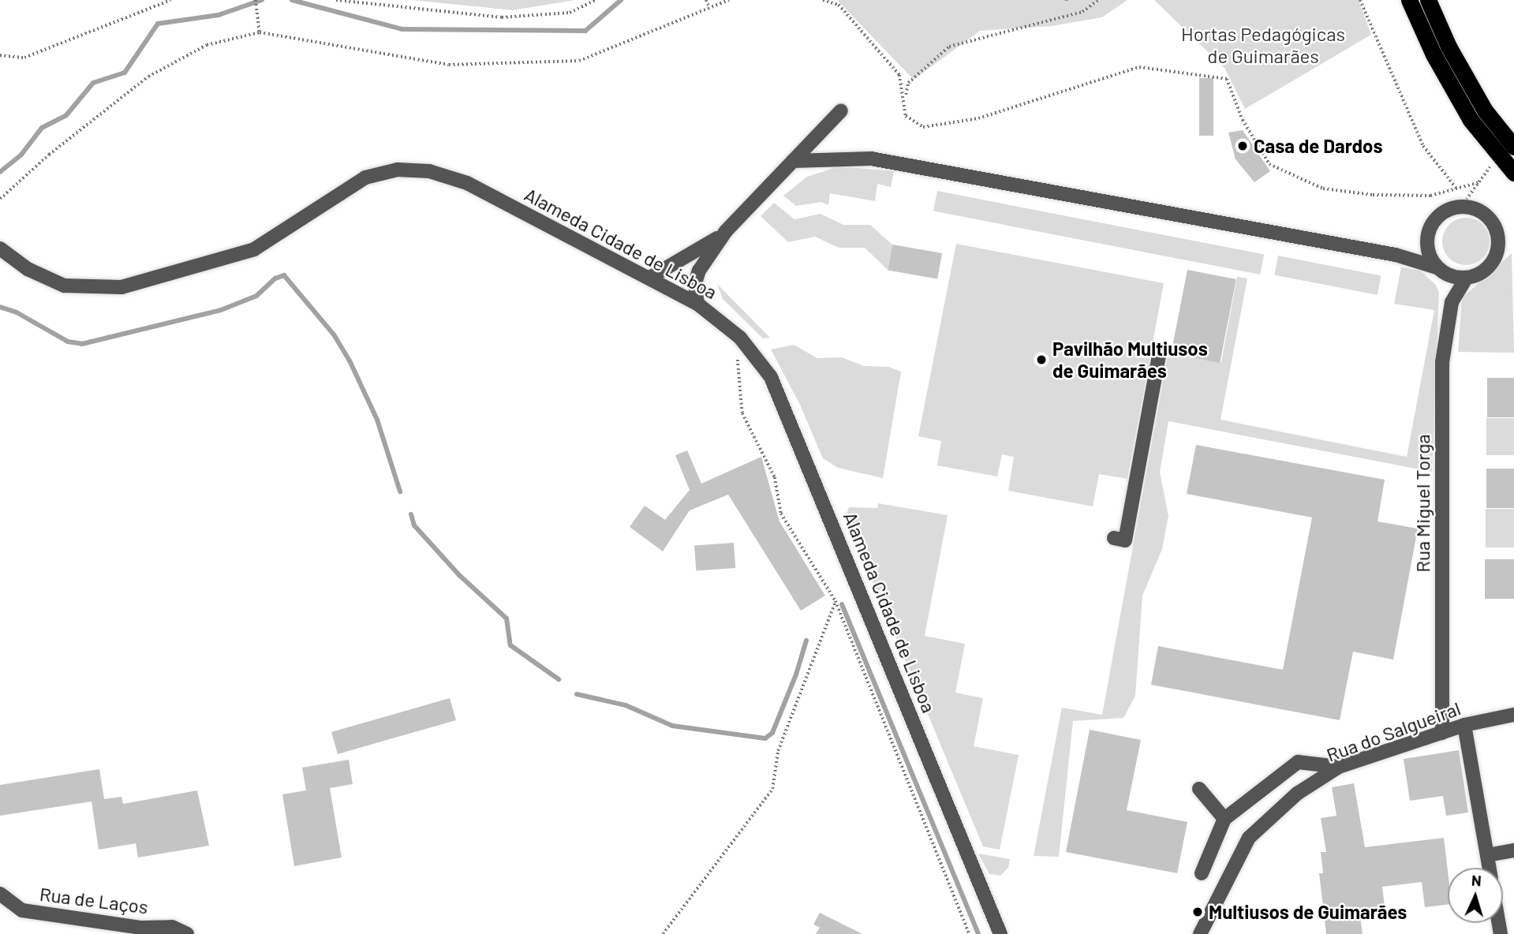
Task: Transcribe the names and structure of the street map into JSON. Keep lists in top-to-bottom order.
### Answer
{
  "streets": {
    "street": [
      "Alameda Cidade de Lisboa",
      "Rua Miguel Torga",
      "Rua do Salgueiral",
      "Rua de Laços"
    ]
  },
  "crossings": [
    ["Rua Miguel Torga", "Rua do Salgueiral"]
  ],
  "parks": ["Hortas Pedagógicas de Guimarães"],
  "places": ["Casa de Dardos", "Pavilhão Multiusos de Guimarães", "Multiusos de Guimarães"],
  "north": "top"
}
